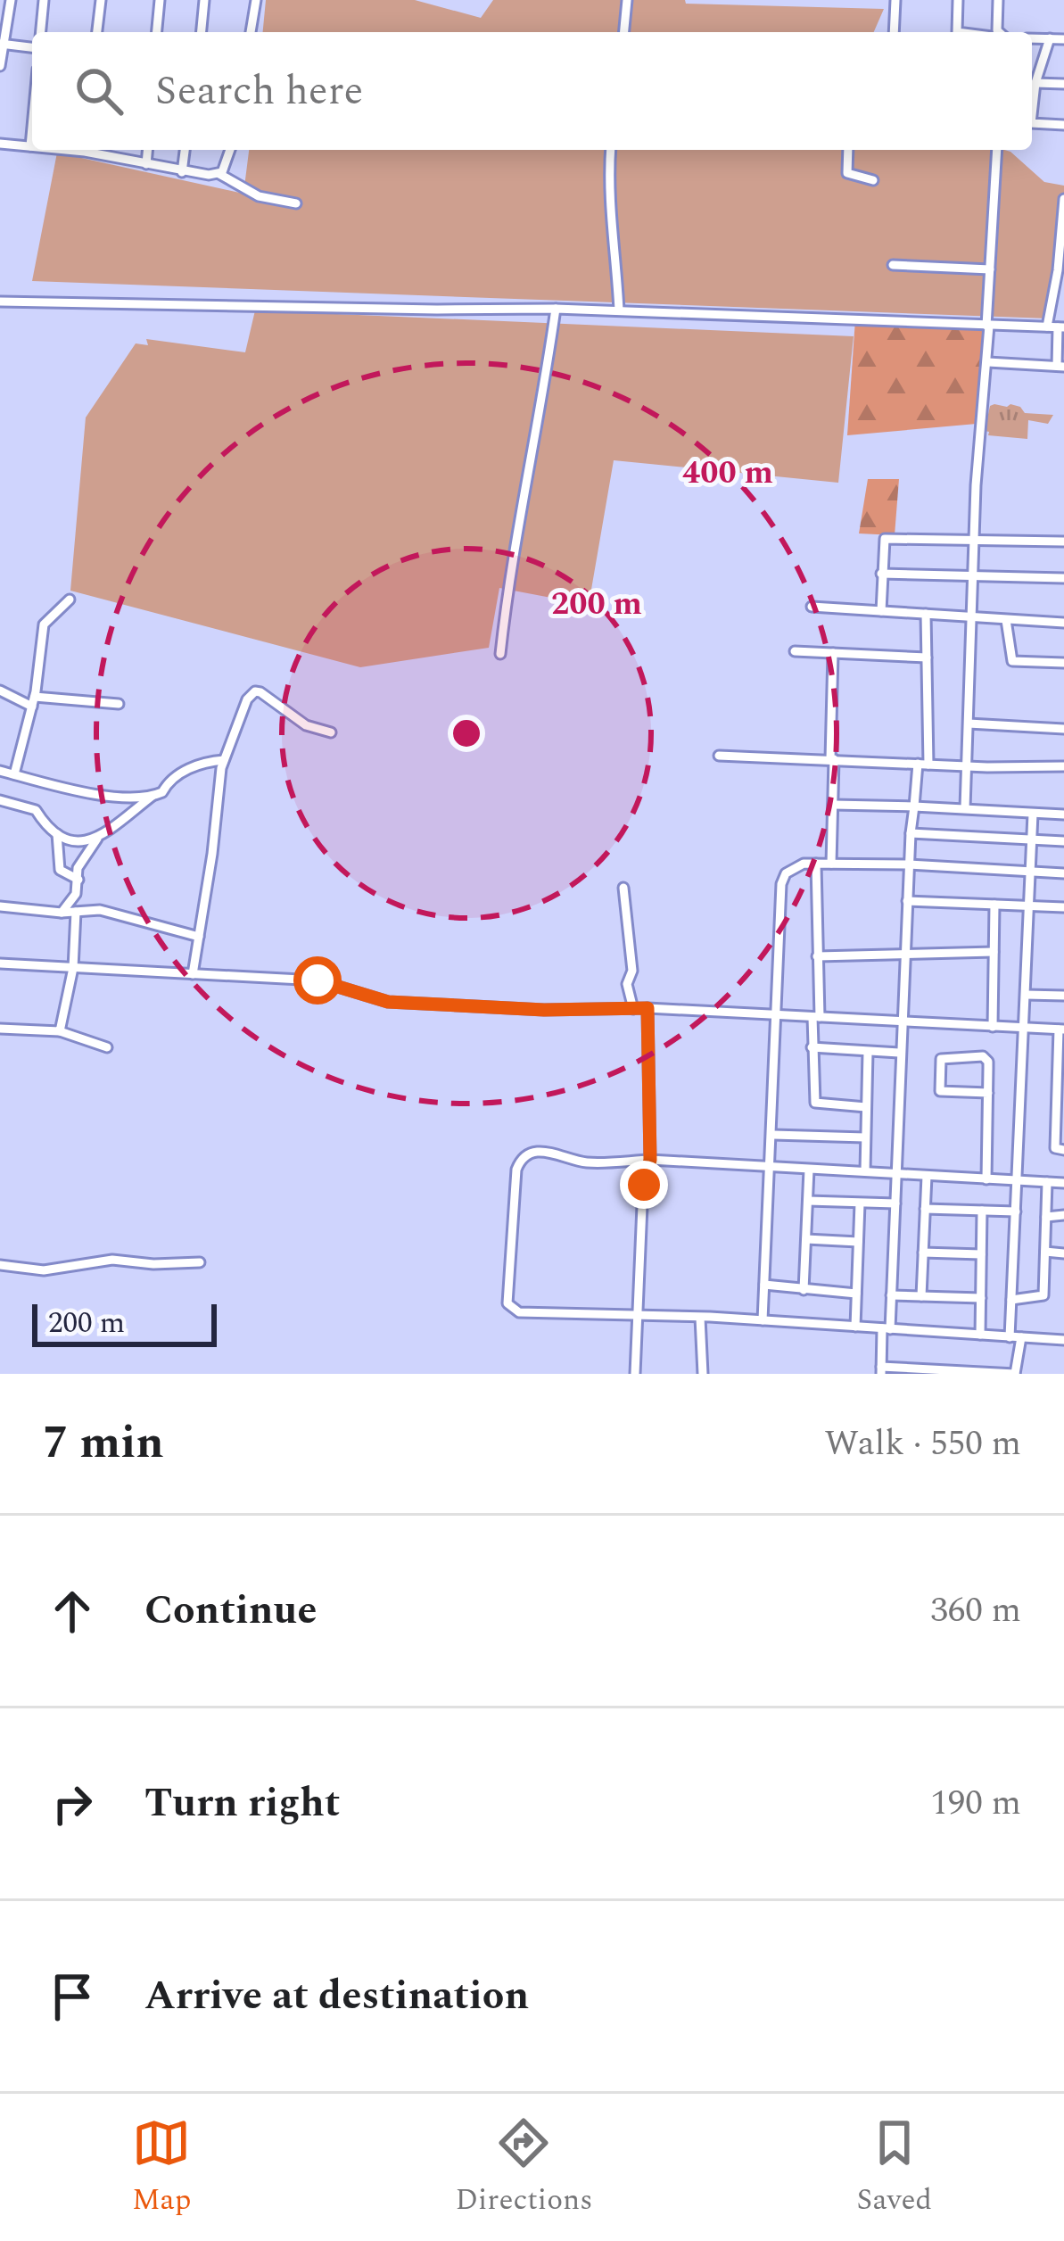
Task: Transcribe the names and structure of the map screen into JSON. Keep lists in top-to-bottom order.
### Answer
{
  "scale_bar": "200 m",
  "page": {
    "search": "Search here",
    "scale": "200 m",
    "heading": ["7 min", "Walk · 550 m"],
    "list": [
      ["Continue", "360 m"],
      ["Turn right", "190 m"],
      "Arrive at destination"
    ],
    "nav": ["Map", "Directions", "Saved"]
  },
  "rings": ["400 m", "200 m"]
}
